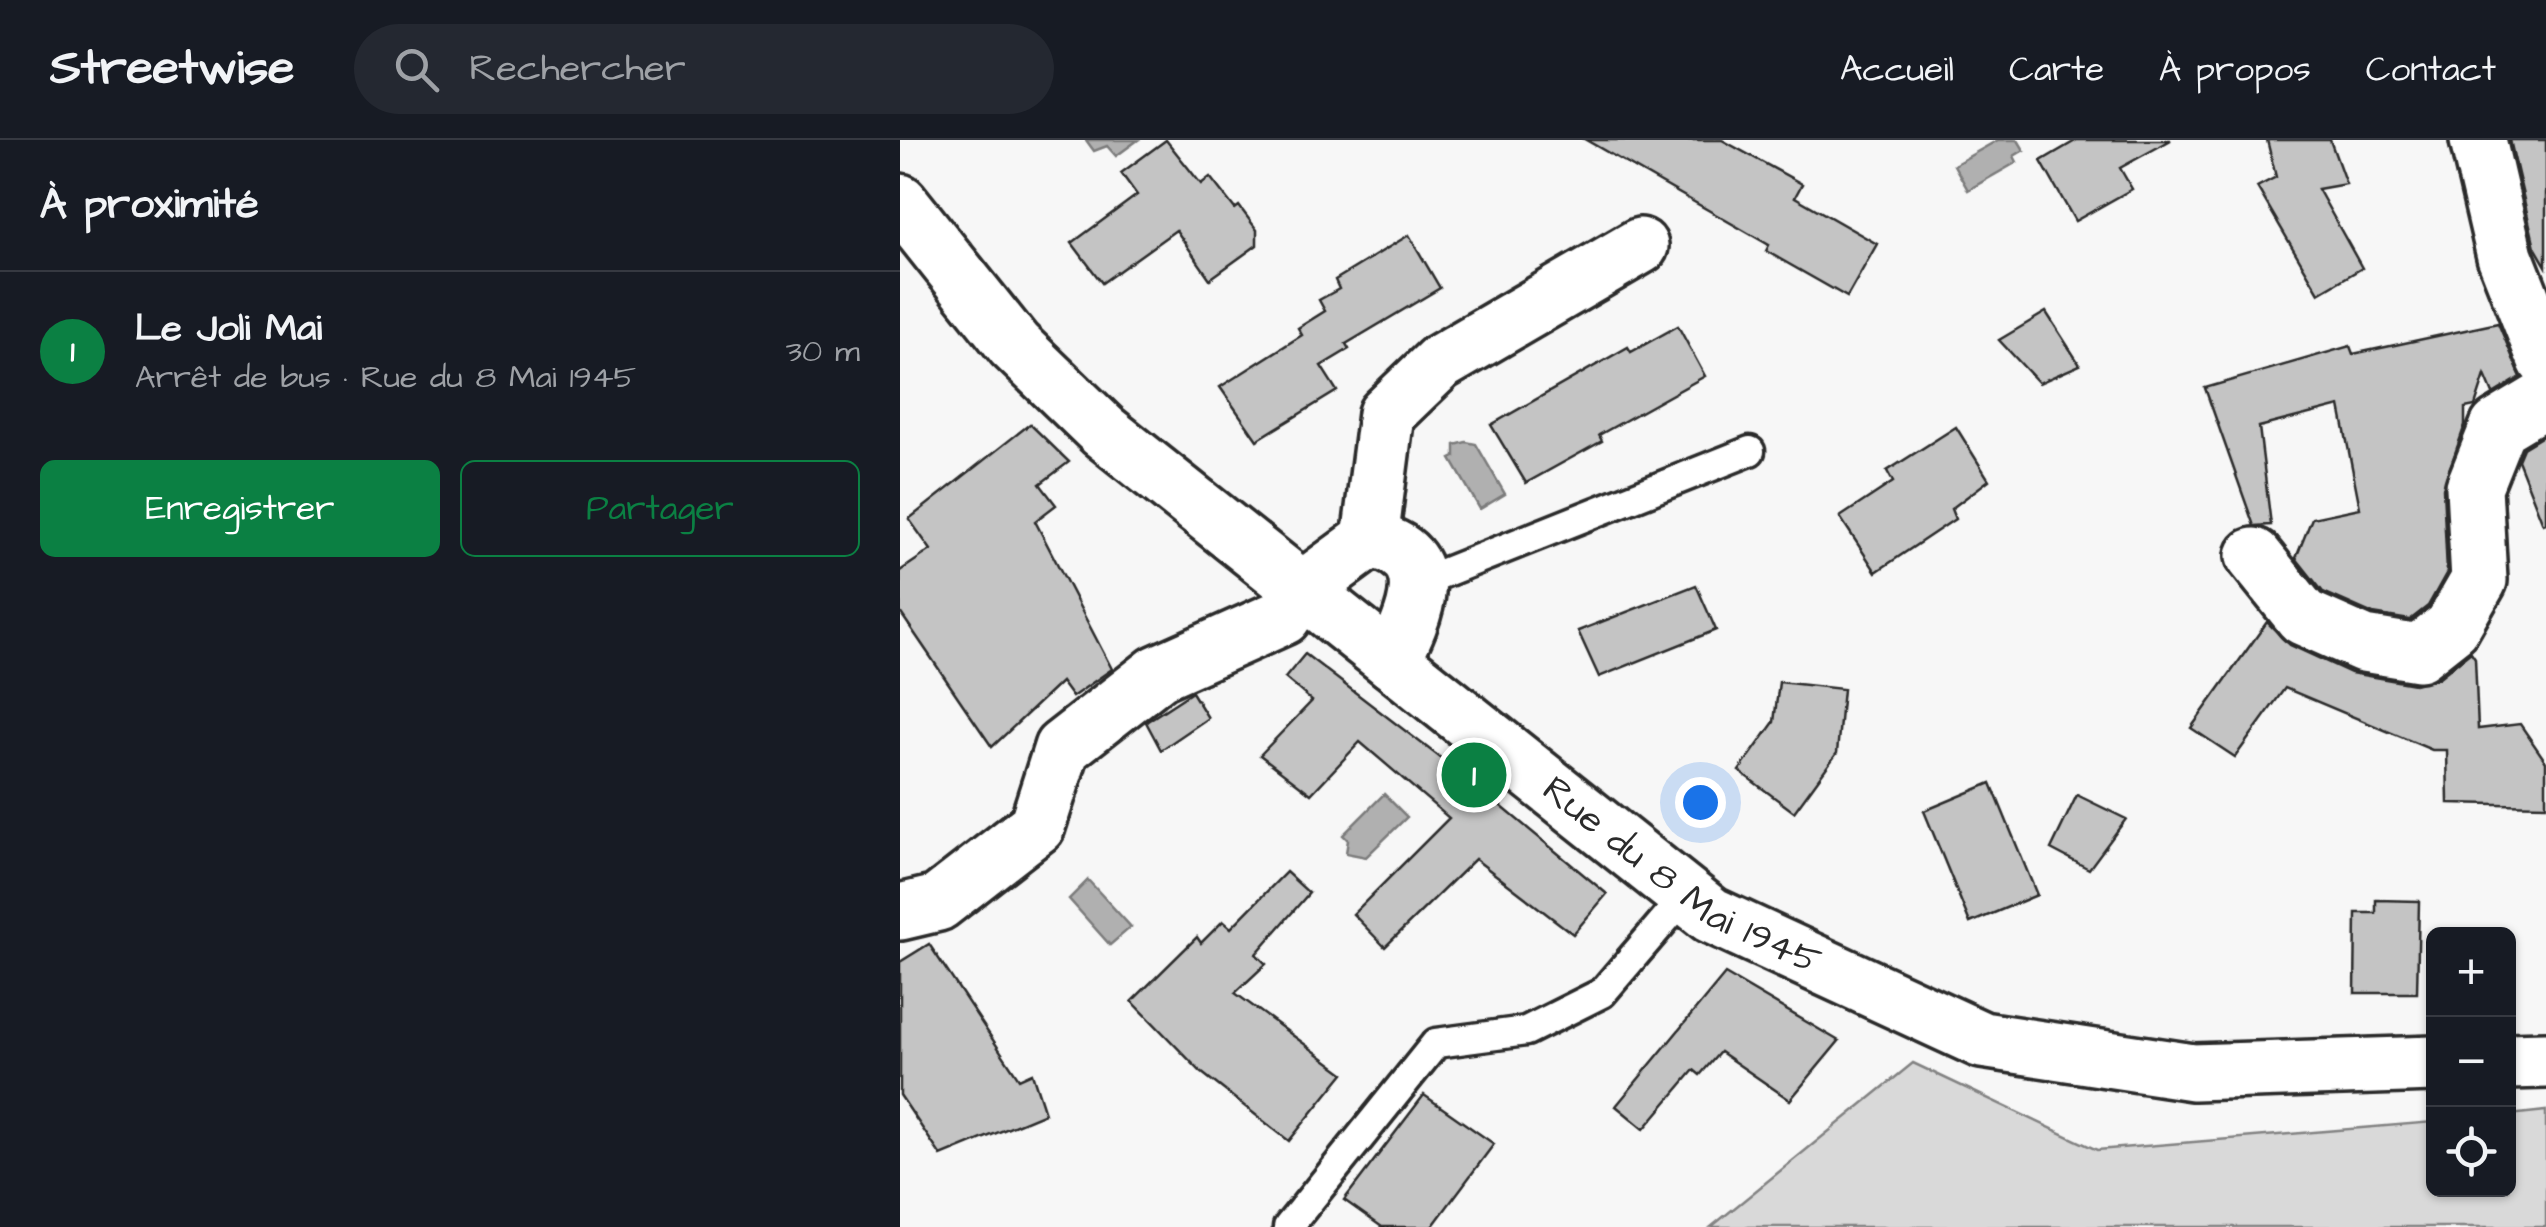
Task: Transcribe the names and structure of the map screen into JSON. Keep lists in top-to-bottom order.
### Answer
{
  "streets": {
    "street": ["Rue du 8 Mai 1945"]
  },
  "page": {
    "header": "Streetwise",
    "search": "Rechercher",
    "nav": [
      "Accueil",
      "Carte",
      "À propos",
      "Contact"
    ],
    "heading": "À proximité",
    "list": [
      {
        "mark": "1",
        "name": "Le Joli Mai",
        "note": "Arrêt de bus · Rue du 8 Mai 1945",
        "value": "30 m"
      }
    ],
    "buttons": ["Enregistrer", "Partager"],
    "pins": "1",
    "map_buttons": ["+", "−"]
  }
}
